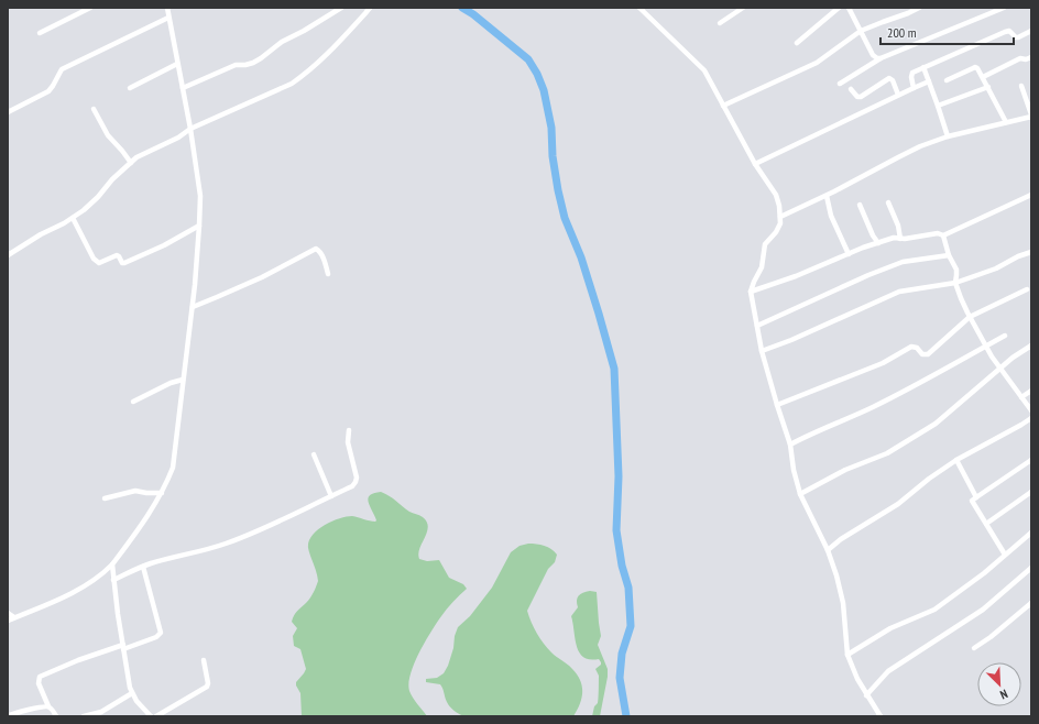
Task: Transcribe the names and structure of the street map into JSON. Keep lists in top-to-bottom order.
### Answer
{
  "scale_bar": "200 m",
  "north": "bottom right"
}
